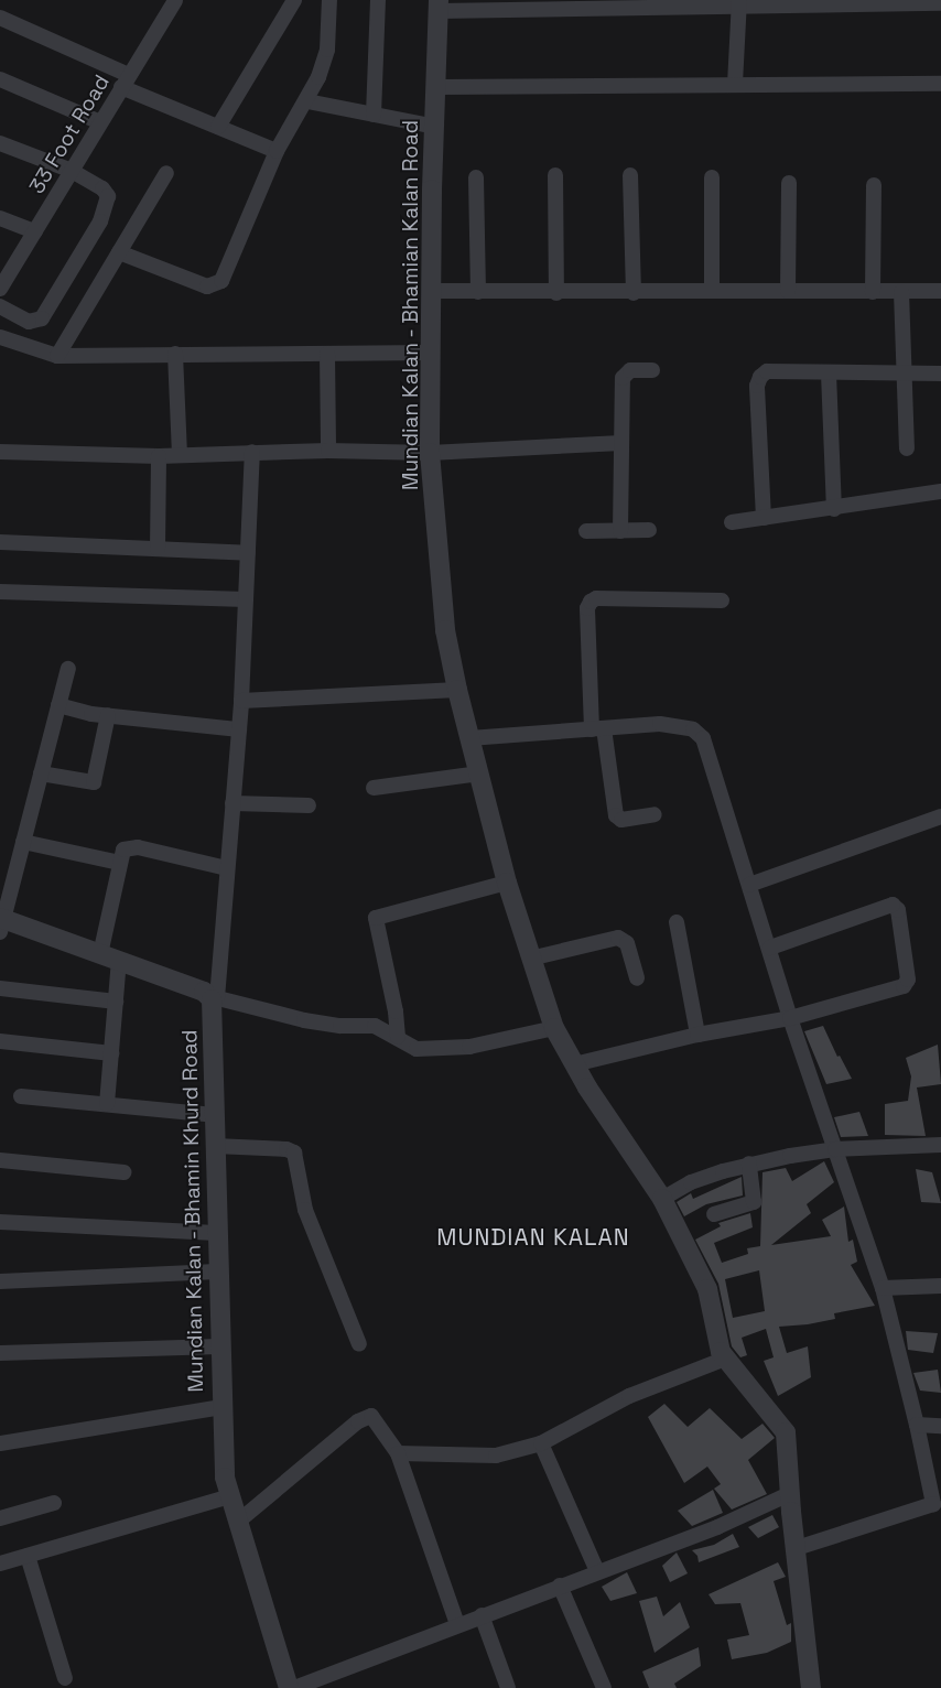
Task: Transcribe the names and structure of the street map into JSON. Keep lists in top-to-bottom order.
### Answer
{
  "streets": {
    "street": ["33 Foot Road", "Mundian Kalan - Bhamian Kalan Road", "Mundian Kalan - Bhamin Khurd Road"]
  },
  "districts": ["MUNDIAN KALAN"]
}
